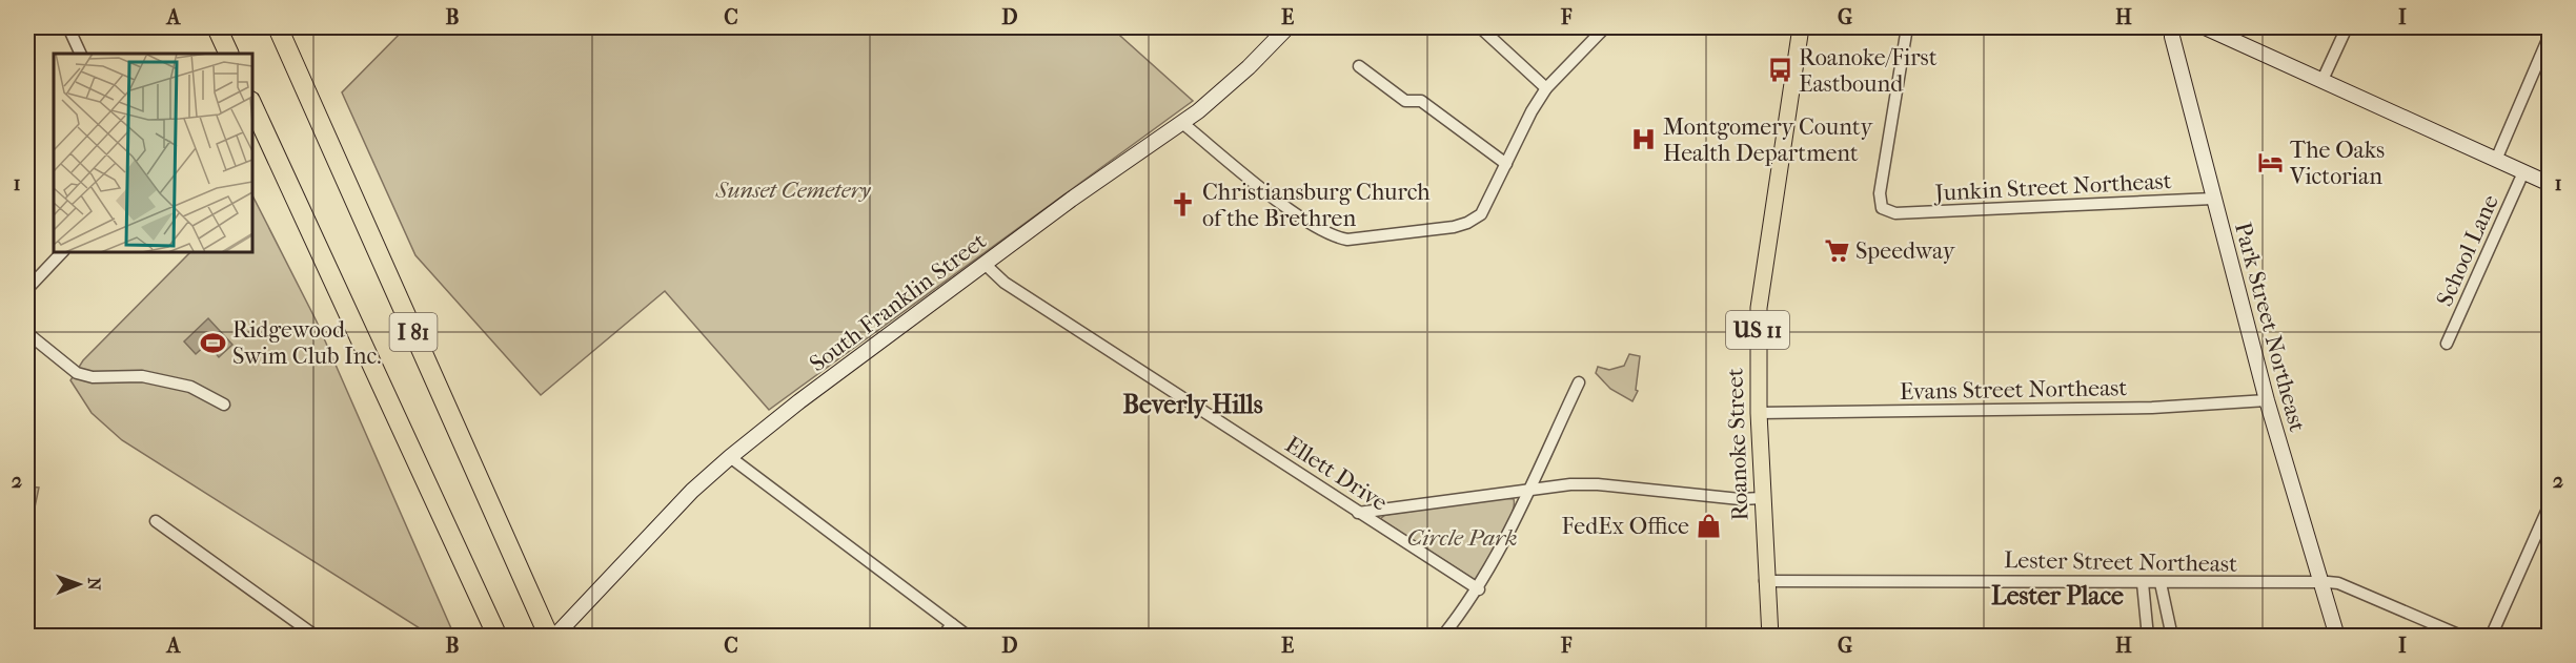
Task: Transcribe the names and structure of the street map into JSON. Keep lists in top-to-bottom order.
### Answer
{
  "streets": {
    "highway": ["I 81"],
    "main road": ["US 11", "Roanoke Street"],
    "street": [
      "Junkin Street Northeast",
      "School Lane",
      "South Franklin Street",
      "Park Street Northeast",
      "Evans Street Northeast",
      "Ellett Drive",
      "Lester Street Northeast"
    ]
  },
  "crossings": [
    ["Junkin Street Northeast", "Park Street Northeast"],
    ["South Franklin Street", "Ellett Drive"],
    ["Park Street Northeast", "Evans Street Northeast"],
    ["Park Street Northeast", "Lester Street Northeast"],
    ["Evans Street Northeast", "Roanoke Street"],
    ["Roanoke Street", "Lester Street Northeast"]
  ],
  "districts": ["Beverly Hills", "Lester Place"],
  "parks": ["Sunset Cemetery", "Circle Park"],
  "places": {
    "bus stop": ["Roanoke/First Eastbound"],
    "hospital": ["Montgomery County Health Department"],
    "hotel": ["The Oaks Victorian"],
    "church": ["Christiansburg Church of the Brethren"],
    "supermarket": ["Speedway"],
    "sports": ["Ridgewood Swim Club Inc."],
    "shop": ["FedEx Office"]
  },
  "north": "right",
  "grid": {
    "columns": [
      "A",
      "B",
      "C",
      "D",
      "E",
      "F",
      "G",
      "H",
      "I"
    ],
    "rows": ["1", "2"]
  }
}
